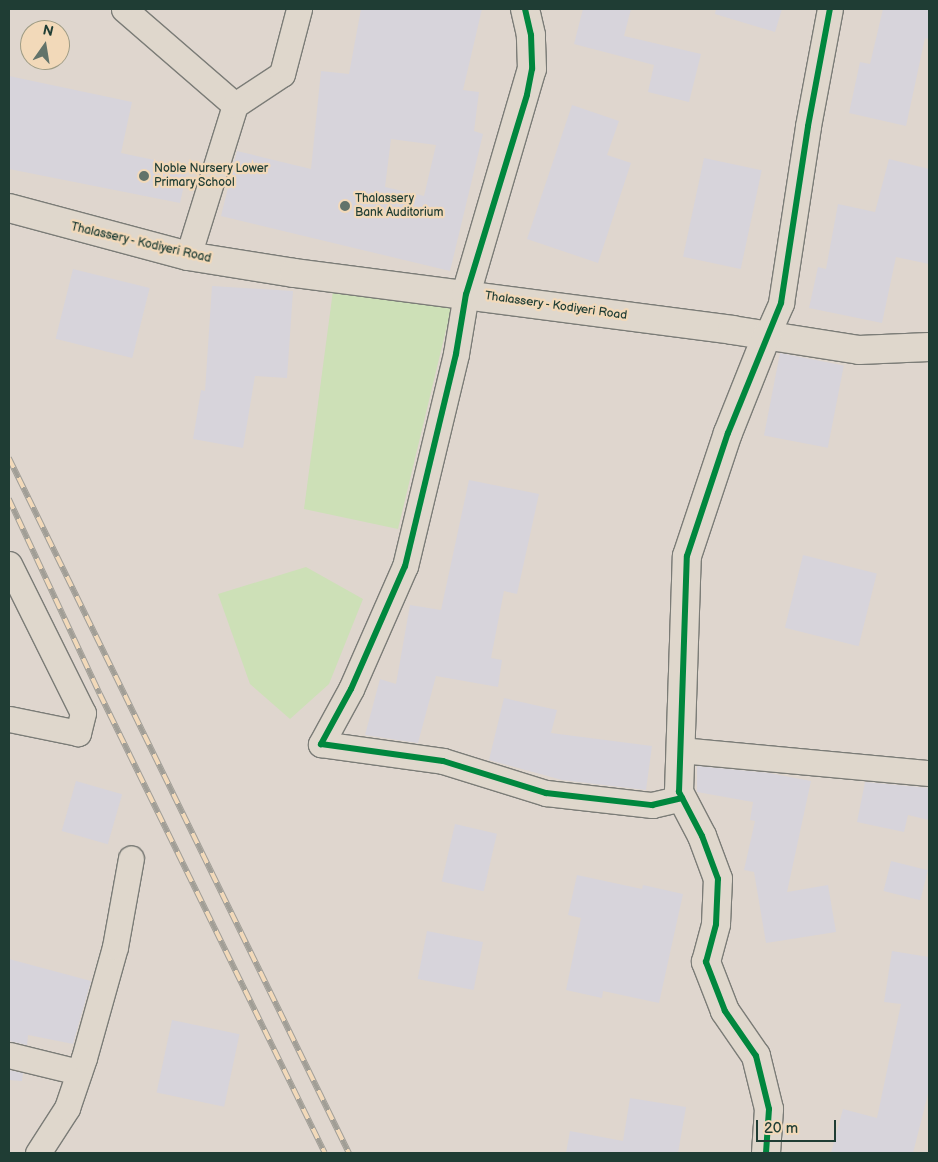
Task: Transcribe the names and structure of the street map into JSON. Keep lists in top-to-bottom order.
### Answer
{
  "streets": {
    "street": ["Thalassery - Kodiyeri Road"]
  },
  "places": ["Noble Nursery Lower Primary School", "Thalassery Bank Auditorium"],
  "scale_bar": "20 m",
  "north": "top"
}
